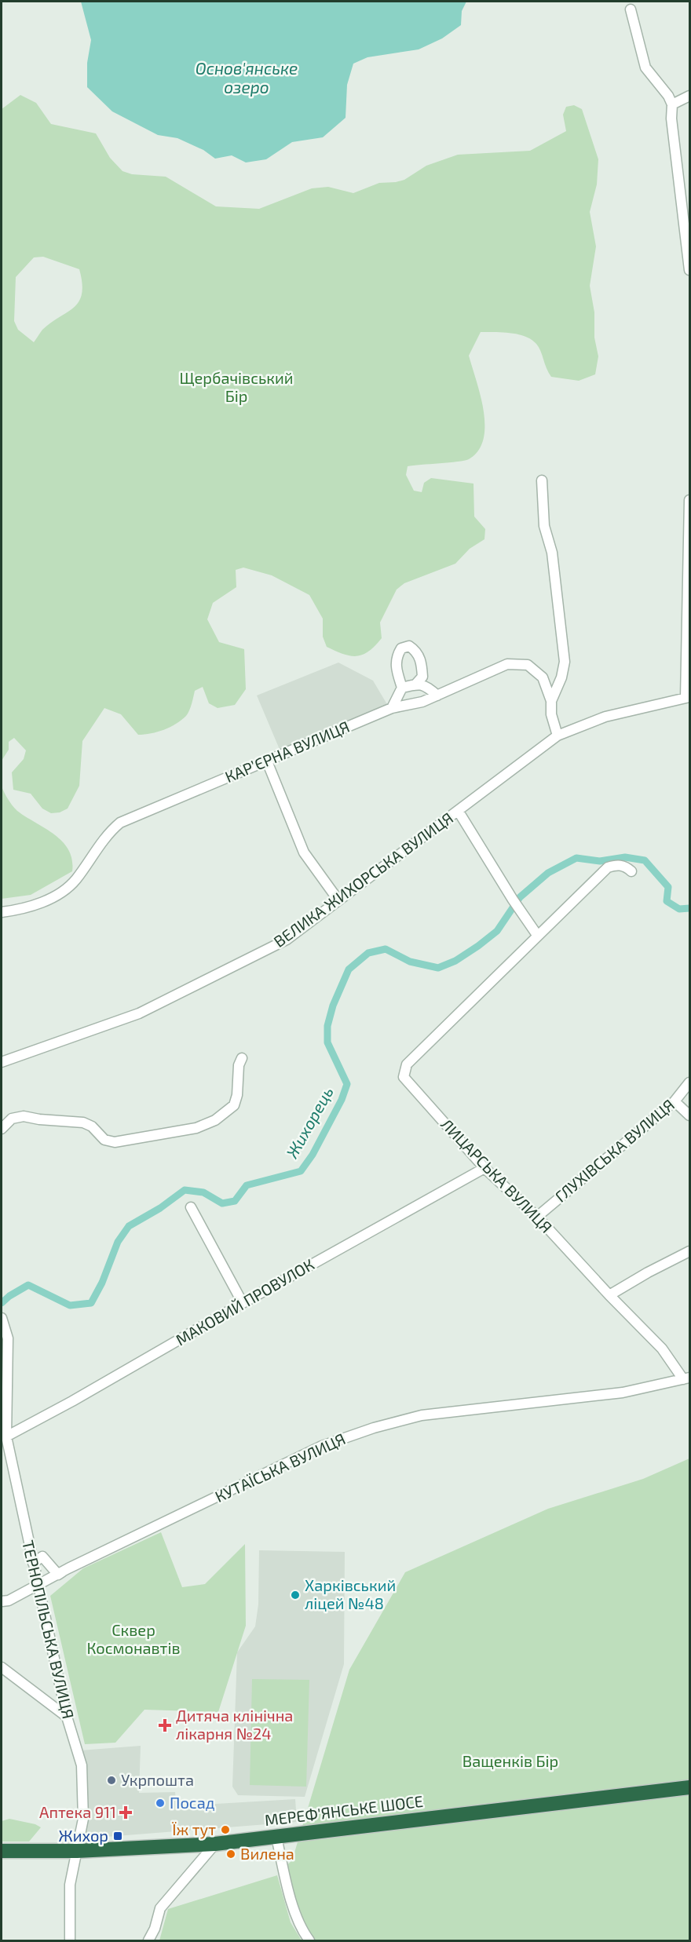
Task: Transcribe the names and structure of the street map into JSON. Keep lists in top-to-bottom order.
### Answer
{
  "streets": {
    "highway": ["МЕРЕФ'ЯНСЬКЕ ШОСЕ"],
    "street": [
      "КАР’ЄРНА ВУЛИЦЯ",
      "ВЕЛИКА ЖИХОРСЬКА ВУЛИЦЯ",
      "ГЛУХІВСЬКА ВУЛИЦЯ",
      "ЛИЦАРСЬКА ВУЛИЦЯ",
      "МАКОВИЙ ПРОВУЛОК",
      "КУТАЇСЬКА ВУЛИЦЯ",
      "ТЕРНОПІЛЬСЬКА ВУЛИЦЯ"
    ]
  },
  "crossings": [
    ["КАР’ЄРНА ВУЛИЦЯ", "ВЕЛИКА ЖИХОРСЬКА ВУЛИЦЯ"],
    ["ГЛУХІВСЬКА ВУЛИЦЯ", "ЛИЦАРСЬКА ВУЛИЦЯ"],
    ["ЛИЦАРСЬКА ВУЛИЦЯ", "МАКОВИЙ ПРОВУЛОК"],
    ["ЛИЦАРСЬКА ВУЛИЦЯ", "КУТАЇСЬКА ВУЛИЦЯ"],
    ["МАКОВИЙ ПРОВУЛОК", "ТЕРНОПІЛЬСЬКА ВУЛИЦЯ"],
    ["КУТАЇСЬКА ВУЛИЦЯ", "ТЕРНОПІЛЬСЬКА ВУЛИЦЯ"],
    ["ТЕРНОПІЛЬСЬКА ВУЛИЦЯ", "МЕРЕФ'ЯНСЬКЕ ШОСЕ"]
  ],
  "water": ["Основ'янське озеро", "Жихорець"],
  "parks": ["Щербачівський Бір", "Сквер Космонавтів", "Ващенків Бір"],
  "places": {
    "other": [
      "Харківський ліцей №48",
      "Укрпошта",
      "Посад",
      "Їж тут",
      "Вилена"
    ],
    "health": ["Дитяча клінічна лікарня №24", "Аптека 911"],
    "transit": ["Жихор"]
  }
}
